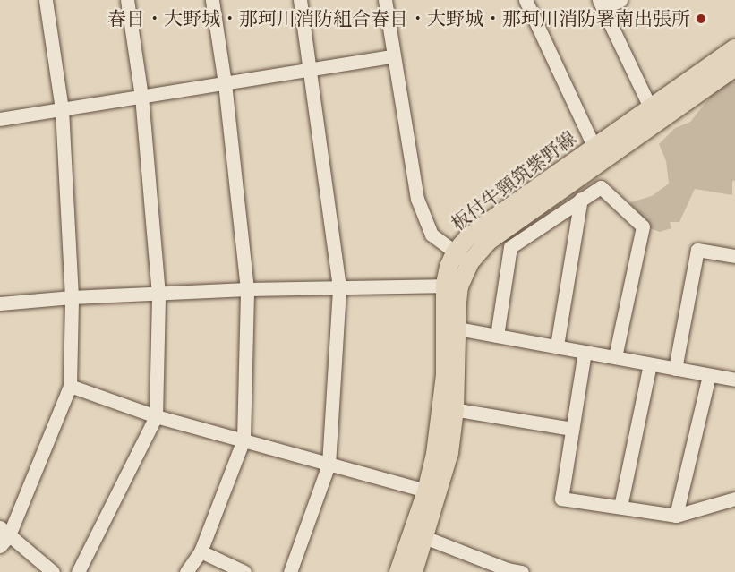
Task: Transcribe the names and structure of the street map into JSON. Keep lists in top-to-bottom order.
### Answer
{
  "streets": {
    "main road": ["板付牛頸筑紫野線"]
  },
  "places": ["春日・大野城・那珂川消防組合春日・大野城・那珂川消防署南出張所"]
}
